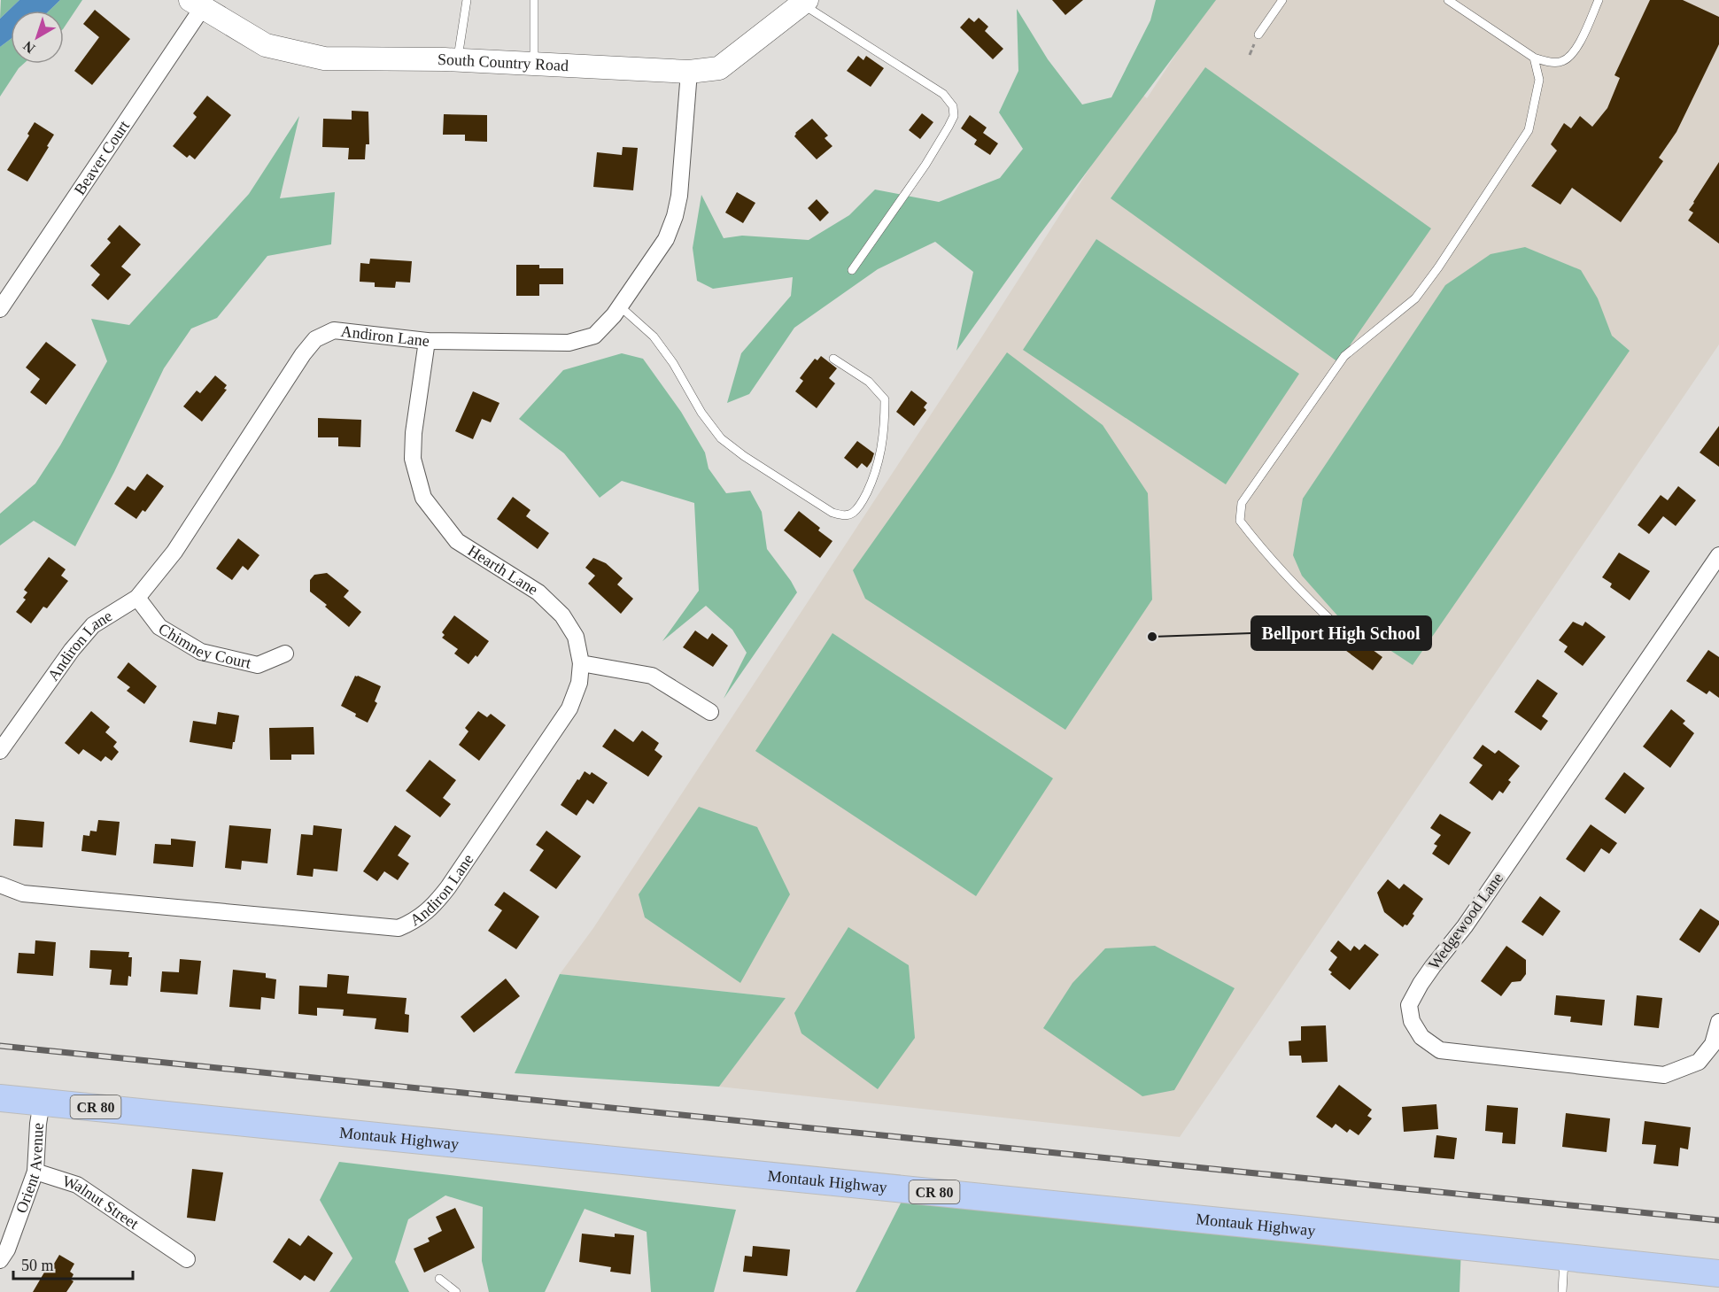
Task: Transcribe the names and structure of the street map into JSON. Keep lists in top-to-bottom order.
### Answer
{
  "streets": {
    "main road": ["South Country Road", "CR 80", "Montauk Highway"],
    "street": [
      "Beaver Court",
      "Andiron Lane",
      "Hearth Lane",
      "Chimney Court",
      "Wedgewood Lane",
      "Orient Avenue",
      "Walnut Street"
    ]
  },
  "crossings": [
    ["South Country Road", "Beaver Court"],
    ["South Country Road", "Andiron Lane"],
    ["Andiron Lane", "Hearth Lane"],
    ["Andiron Lane", "Chimney Court"],
    ["Montauk Highway", "Orient Avenue"],
    ["Orient Avenue", "Walnut Street"]
  ],
  "places": ["Bellport High School"],
  "scale_bar": "50 m",
  "north": "bottom left"
}
